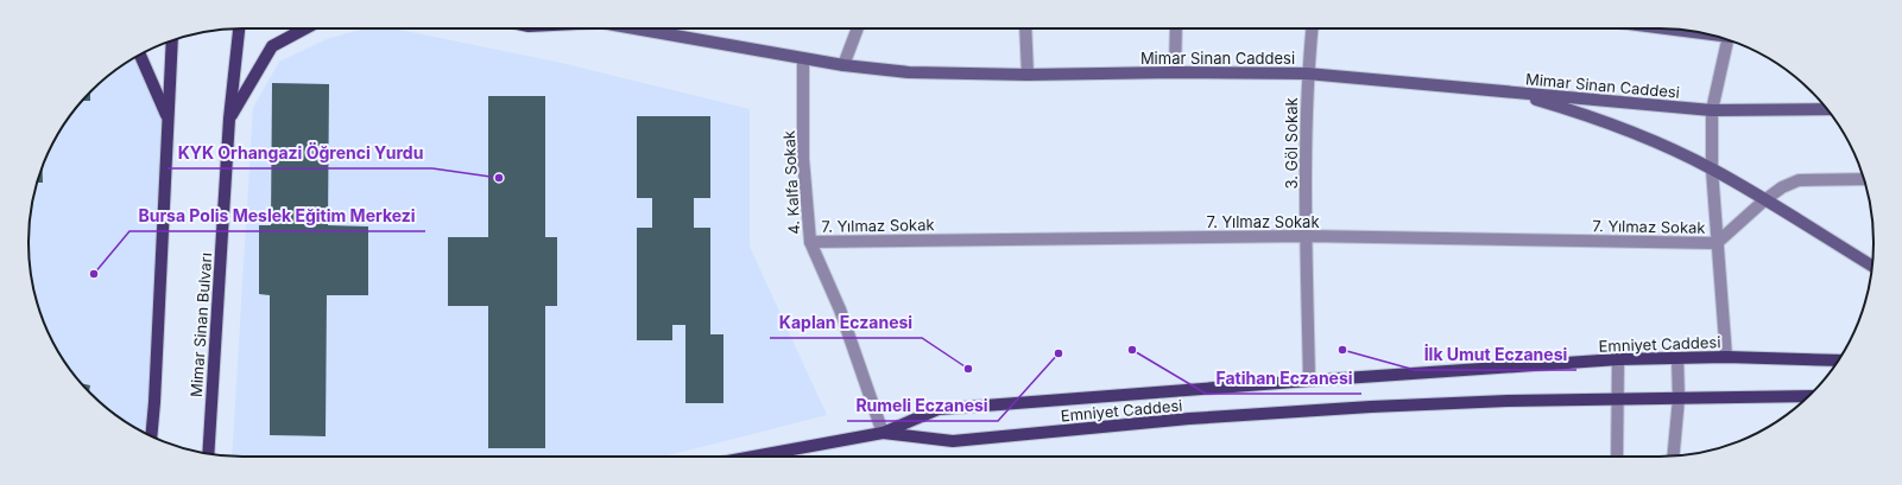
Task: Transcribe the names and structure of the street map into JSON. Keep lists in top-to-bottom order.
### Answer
{
  "streets": {
    "main road": ["Mimar Sinan Bulvarı", "Emniyet Caddesi"],
    "street": [
      "Mimar Sinan Caddesi",
      "3. Göl Sokak",
      "4. Kalfa Sokak",
      "7. Yılmaz Sokak"
    ]
  },
  "crossings": [
    ["Mimar Sinan Caddesi", "3. Göl Sokak"],
    ["Mimar Sinan Caddesi", "4. Kalfa Sokak"],
    ["3. Göl Sokak", "7. Yılmaz Sokak"],
    ["3. Göl Sokak", "Emniyet Caddesi"],
    ["4. Kalfa Sokak", "7. Yılmaz Sokak"],
    ["4. Kalfa Sokak", "Emniyet Caddesi"]
  ],
  "places": [
    "KYK Orhangazi Öğrenci Yurdu",
    "Bursa Polis Meslek Eğitim Merkezi",
    "Fatihan Eczanesi",
    "İlk Umut Eczanesi",
    "Rumeli Eczanesi",
    "Kaplan Eczanesi"
  ]
}
